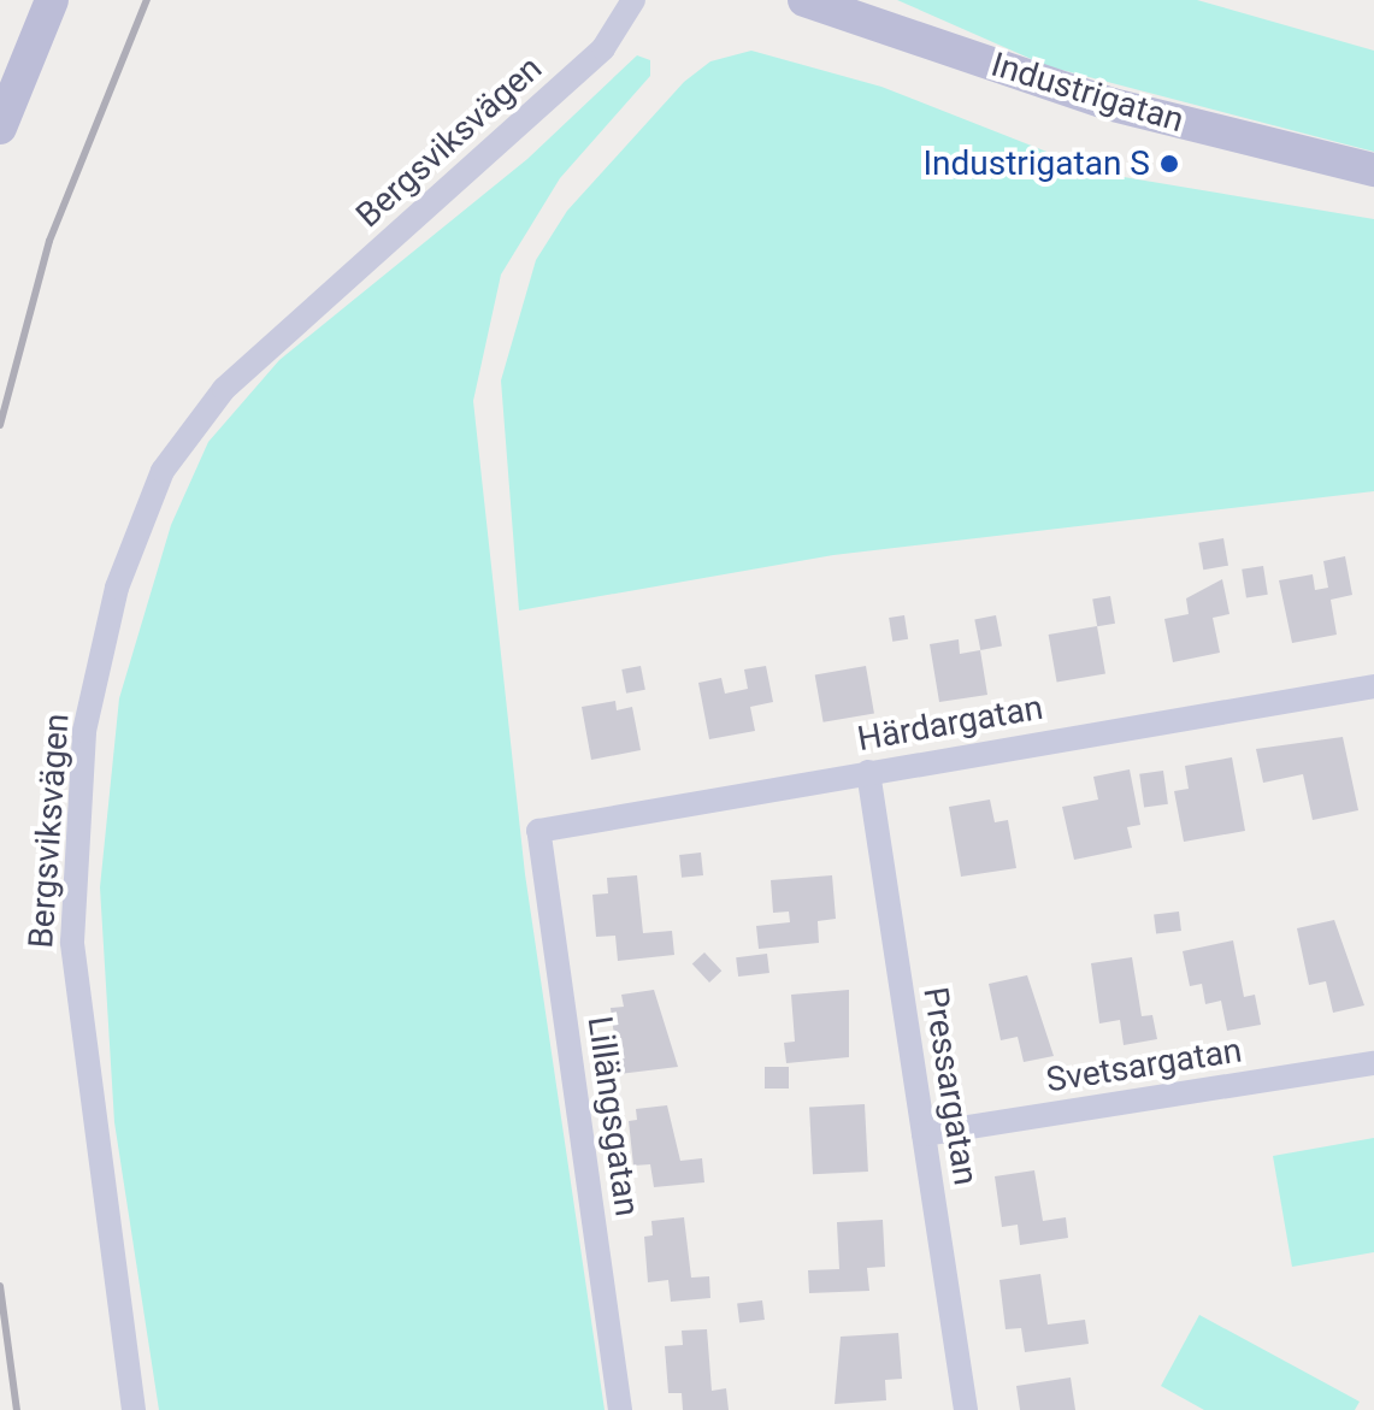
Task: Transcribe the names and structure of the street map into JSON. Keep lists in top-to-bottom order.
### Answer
{
  "streets": {
    "street": [
      "Industrigatan",
      "Bergsviksvägen",
      "Härdargatan",
      "Svetsargatan",
      "Pressargatan",
      "Lillängsgatan"
    ]
  },
  "crossings": [
    ["Härdargatan", "Pressargatan"],
    ["Härdargatan", "Lillängsgatan"],
    ["Svetsargatan", "Pressargatan"]
  ],
  "places": ["Industrigatan S"]
}
